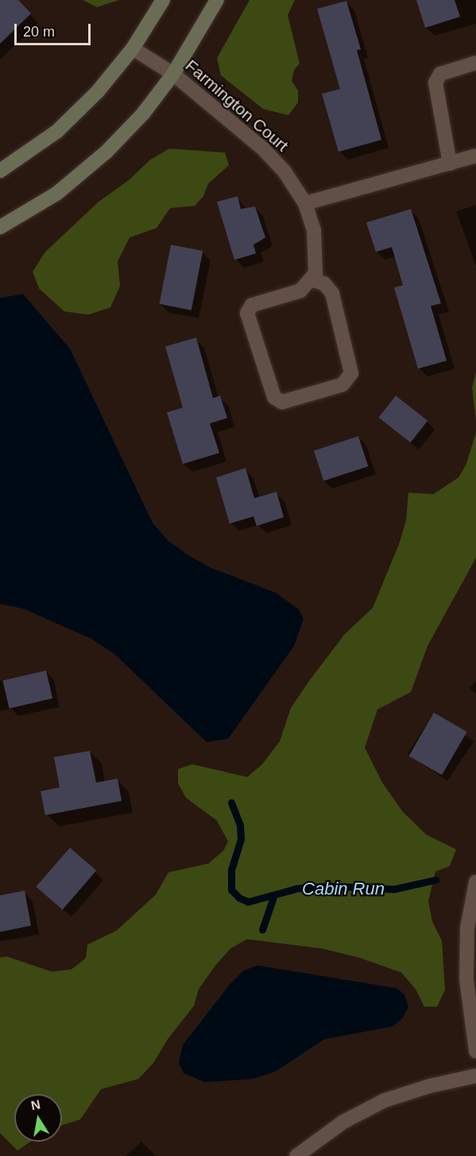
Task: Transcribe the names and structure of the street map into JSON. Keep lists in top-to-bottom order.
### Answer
{
  "streets": {
    "street": ["Farmington Court"]
  },
  "water": ["Cabin Run"],
  "scale_bar": "20 m",
  "north": "top"
}
